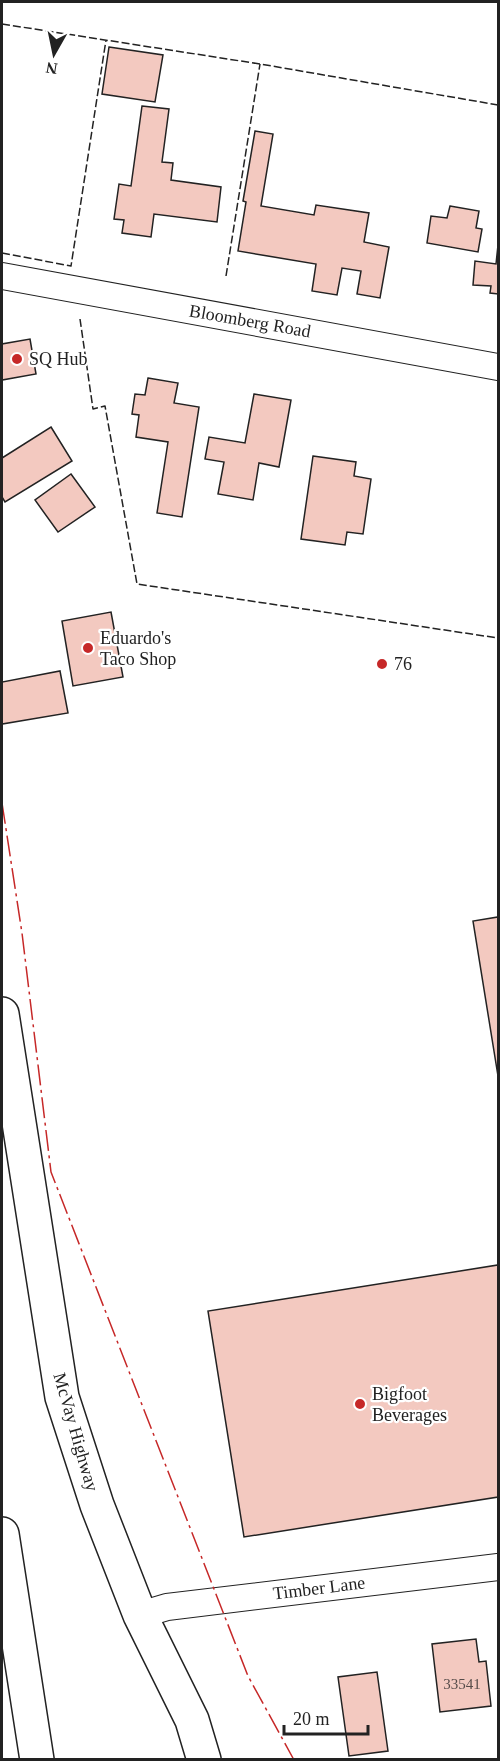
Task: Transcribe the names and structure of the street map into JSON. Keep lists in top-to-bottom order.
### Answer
{
  "streets": {
    "main road": ["McVay Highway"],
    "street": ["Bloomberg Road", "Timber Lane"]
  },
  "crossings": [
    ["McVay Highway", "Timber Lane"]
  ],
  "places": [
    "SQ Hub",
    "Eduardo's Taco Shop",
    "76",
    "Bigfoot Beverages"
  ],
  "house_numbers": ["33541"],
  "scale_bar": "20 m",
  "north": "bottom"
}
